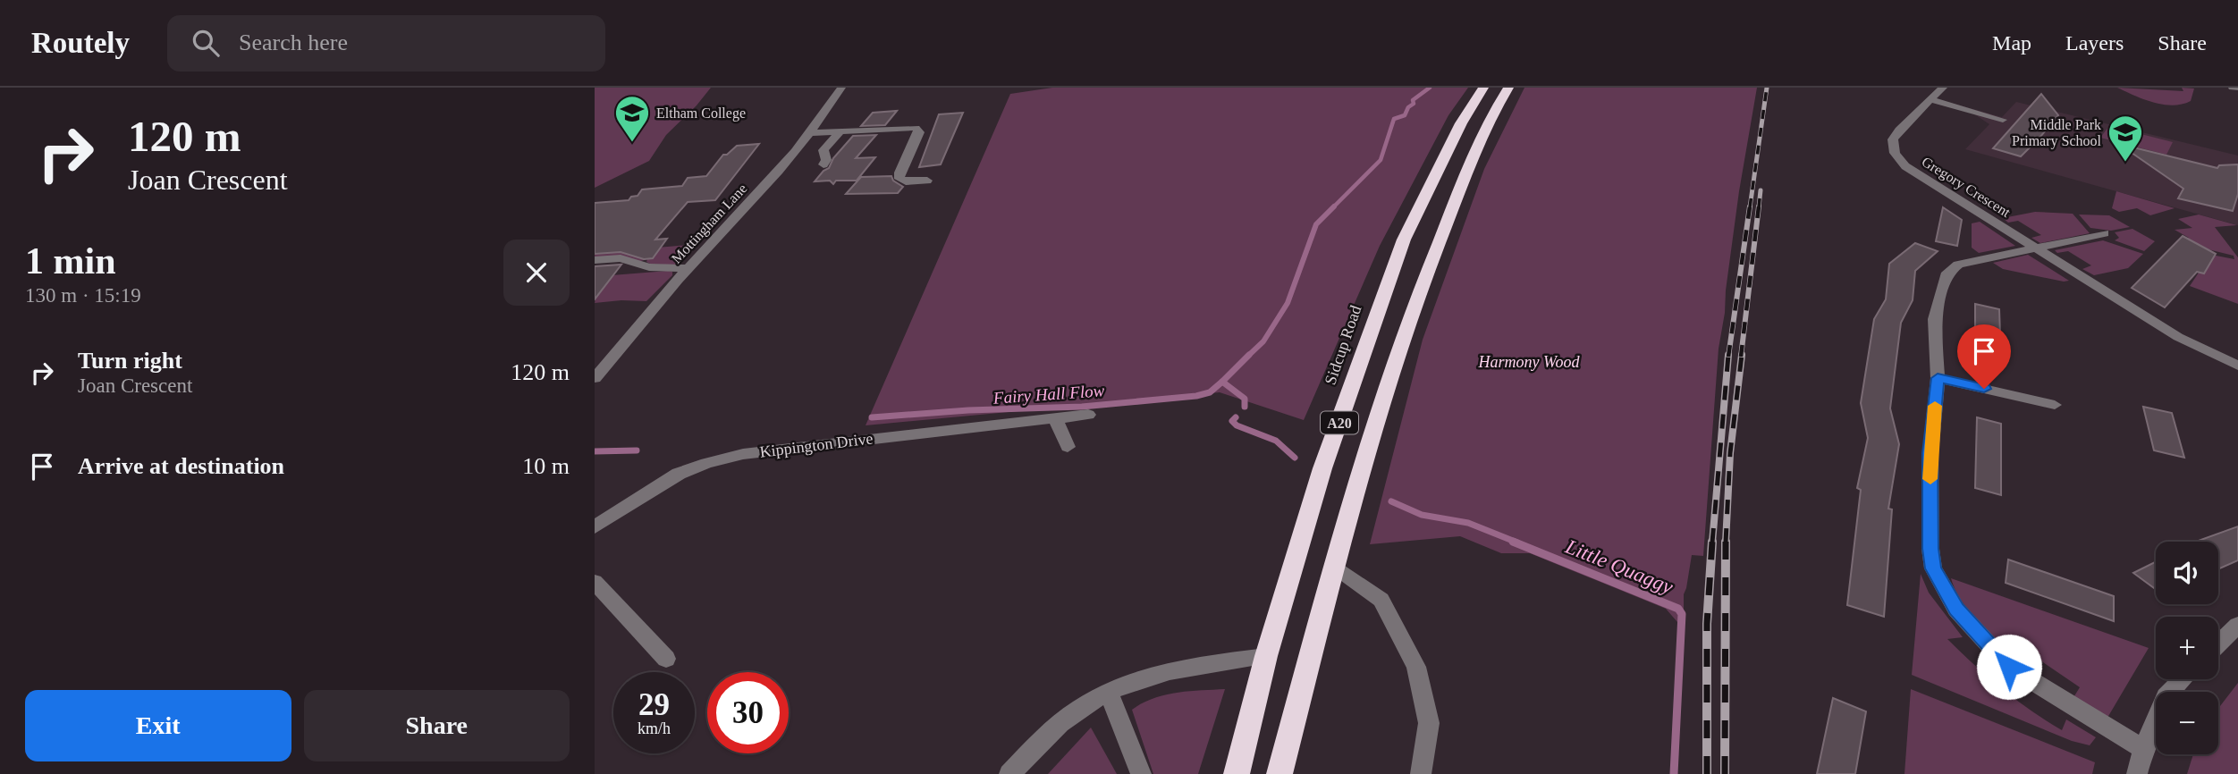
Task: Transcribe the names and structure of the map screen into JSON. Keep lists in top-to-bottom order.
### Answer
{
  "streets": {
    "highway": ["Sidcup Road", "A20"],
    "street": ["Gregory Crescent", "Mottingham Lane", "Kippington Drive"]
  },
  "water": ["Fairy Hall Flow", "Little Quaggy"],
  "parks": ["Harmony Wood"],
  "places": {
    "school or university": ["Eltham College", "Middle Park Primary School"]
  },
  "page": {
    "header": "Routely",
    "search": "Search here",
    "nav": ["Map", "Layers", "Share"],
    "turn": ["120 m", "Joan Crescent"],
    "heading": ["1 min", "130 m · 15:19"],
    "list": [
      {
        "name": "Turn right",
        "note": "Joan Crescent",
        "value": "120 m"
      },
      {
        "name": "Arrive at destination",
        "value": "10 m"
      }
    ],
    "map_buttons": ["+", "−"],
    "speed": "29 km/h",
    "limit": "30",
    "buttons": ["Exit", "Share"]
  }
}
